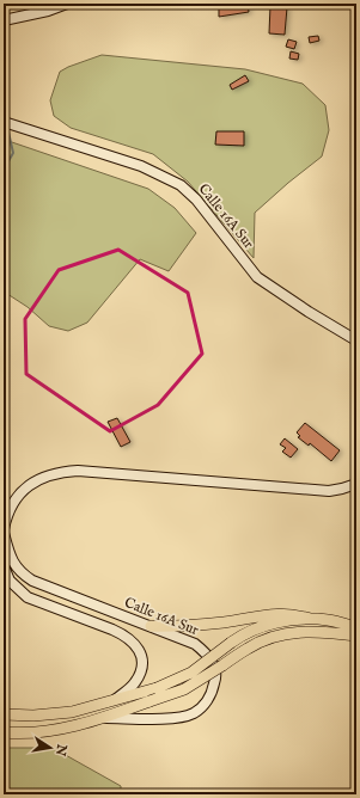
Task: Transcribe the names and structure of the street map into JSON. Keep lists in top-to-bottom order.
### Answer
{
  "streets": {
    "main road": ["Calle 16A Sur"]
  },
  "north": "right"
}
